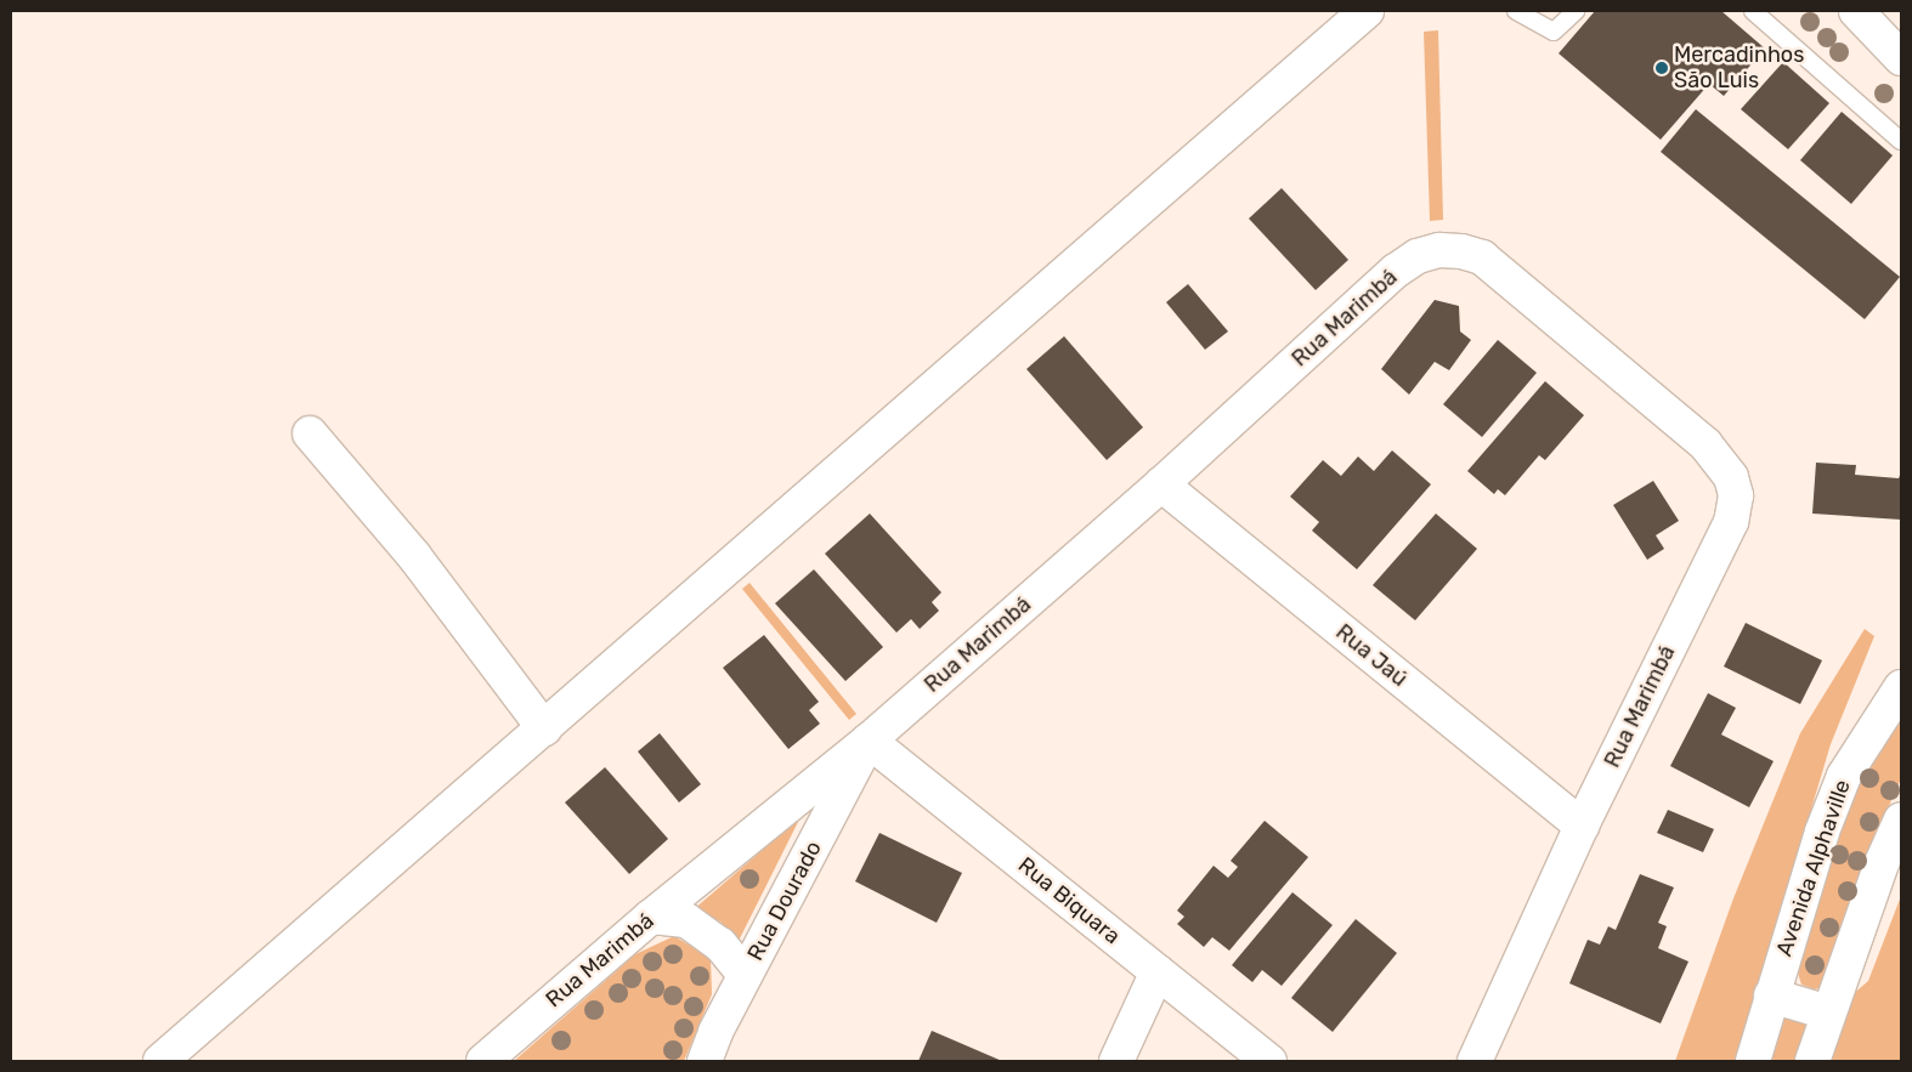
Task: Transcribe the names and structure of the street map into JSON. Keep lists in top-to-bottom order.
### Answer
{
  "streets": {
    "main road": [
      "Rua Marimbá",
      "Rua Jaú",
      "Avenida Alphaville",
      "Rua Dourado",
      "Rua Biquara"
    ]
  },
  "crossings": [
    ["Rua Marimbá", "Rua Jaú"],
    ["Rua Marimbá", "Rua Dourado"],
    ["Rua Marimbá", "Rua Biquara"],
    ["Rua Dourado", "Rua Biquara"]
  ],
  "places": ["Mercadinhos São Luis"]
}
